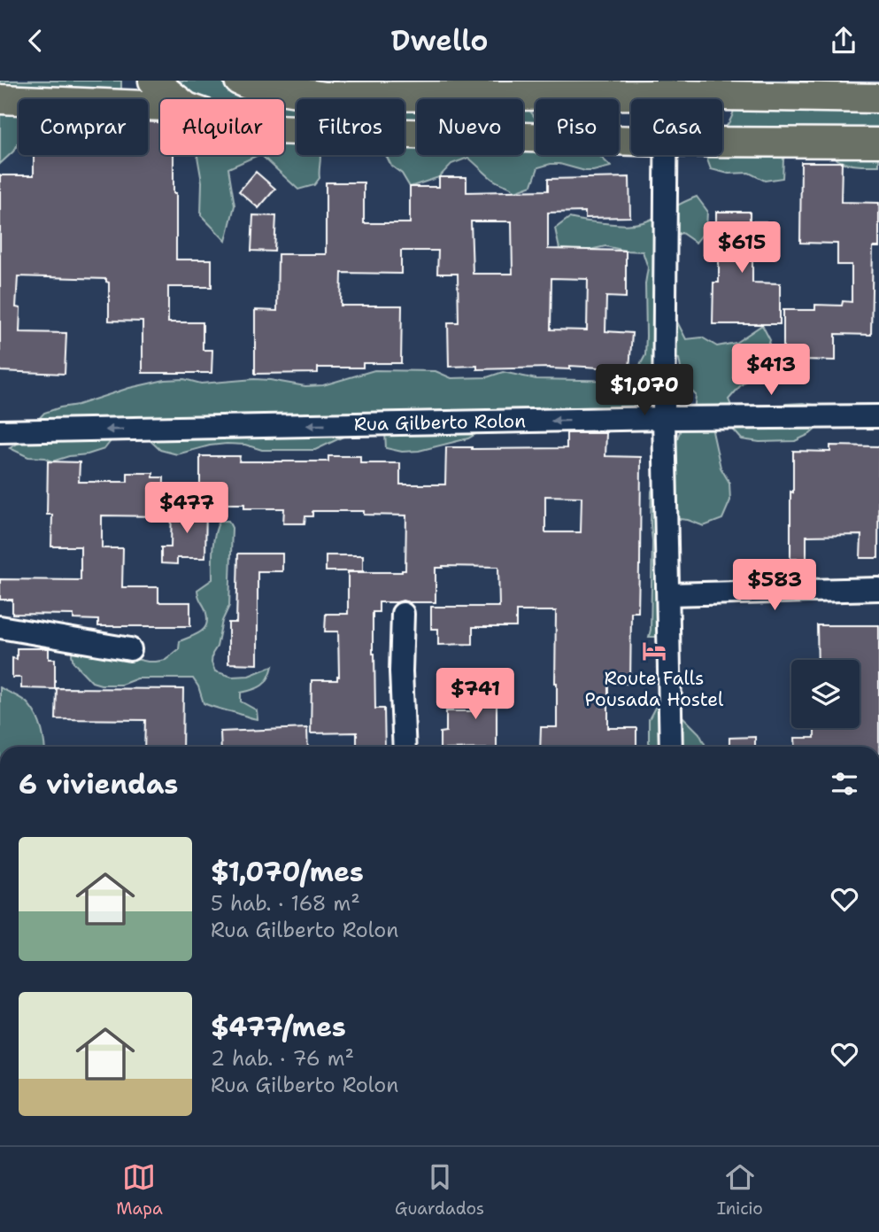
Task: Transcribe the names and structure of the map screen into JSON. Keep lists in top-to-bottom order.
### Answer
{
  "streets": {
    "street": ["Rua Gilberto Rolon"]
  },
  "one_way": ["Rua Gilberto Rolon"],
  "places": {
    "hotel": ["Route Falls Pousada Hostel"]
  },
  "page": {
    "header": "Dwello",
    "chip": [
      "Comprar",
      "Alquilar",
      "Filtros",
      "Nuevo",
      "Piso",
      "Casa"
    ],
    "price": [
      "$615",
      "$413",
      "$1,070",
      "$477",
      "$583",
      "$741"
    ],
    "heading": "6 viviendas",
    "list": [
      {
        "name": "$1,070/mes",
        "note": "5 hab. · 168 m² · Rua Gilberto Rolon"
      },
      {
        "name": "$477/mes",
        "note": "2 hab. · 76 m² · Rua Gilberto Rolon"
      }
    ],
    "tabs": ["Mapa", "Guardados", "Inicio"]
  }
}
